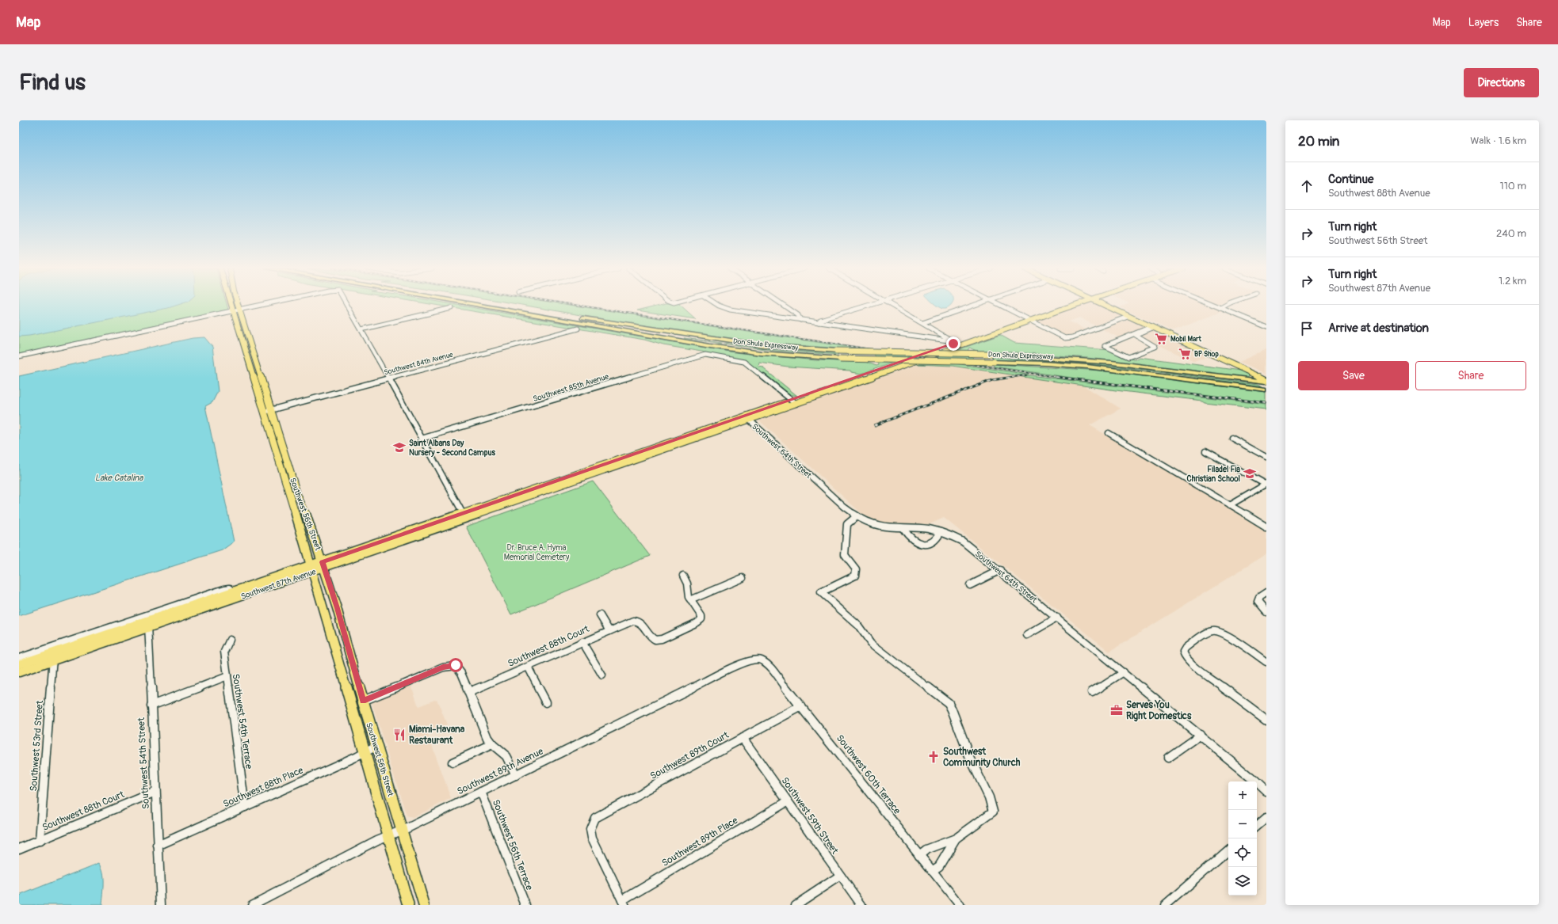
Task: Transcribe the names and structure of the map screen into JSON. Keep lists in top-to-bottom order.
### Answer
{
  "streets": {
    "highway": ["Don Shula Expressway"],
    "main road": ["Southwest 56th Street", "Southwest 87th Avenue"],
    "street": [
      "Southwest 84th Avenue",
      "Southwest 85th Avenue",
      "Southwest 64th Street",
      "Southwest 88th Court",
      "Southwest 54th Terrace",
      "Southwest 53rd Street",
      "Southwest 89th Court",
      "Southwest 54th Street",
      "Southwest 89th Avenue",
      "Southwest 60th Terrace",
      "Southwest 88th Place",
      "Southwest 59th Street",
      "Southwest 89th Place",
      "Southwest 56th Terrace"
    ]
  },
  "crossings": [
    ["Southwest 84th Avenue", "Southwest 56th Street"],
    ["Southwest 85th Avenue", "Southwest 87th Avenue"],
    ["Southwest 64th Street", "Southwest 87th Avenue"],
    ["Southwest 56th Street", "Southwest 87th Avenue"],
    ["Southwest 56th Street", "Southwest 89th Avenue"],
    ["Southwest 56th Street", "Southwest 88th Place"],
    ["Southwest 87th Avenue", "Southwest 53rd Street"],
    ["Southwest 87th Avenue", "Southwest 54th Street"],
    ["Southwest 88th Court", "Southwest 53rd Street"],
    ["Southwest 88th Court", "Southwest 54th Street"],
    ["Southwest 54th Terrace", "Southwest 88th Place"],
    ["Southwest 89th Court", "Southwest 60th Terrace"],
    ["Southwest 89th Court", "Southwest 59th Street"],
    ["Southwest 89th Court", "Southwest 89th Place"],
    ["Southwest 54th Street", "Southwest 88th Place"],
    ["Southwest 89th Avenue", "Southwest 60th Terrace"],
    ["Southwest 89th Avenue", "Southwest 56th Terrace"],
    ["Southwest 59th Street", "Southwest 89th Place"]
  ],
  "water": ["Lake Catalina"],
  "parks": ["Dr. Bruce A. Hyma Memorial Cemetery"],
  "places": {
    "supermarket": ["Mobil Mart", "BP Shop"],
    "school or university": ["Saint Albans Day Nursery - Second Campus", "Filadel Fia Christian School"],
    "office": ["Serves You Right Domestics"],
    "restaurant": ["Miami-Havana Restaurant"],
    "church": ["Southwest Community Church"]
  },
  "page": {
    "header": "Map",
    "nav": ["Map", "Layers", "Share"],
    "buttons": [
      "Directions",
      ["Save", "Share"]
    ],
    "title": "Find us",
    "heading": ["20 min", "Walk · 1.6 km"],
    "list": [
      ["Continue", "Southwest 88th Avenue", "110 m"],
      ["Turn right", "Southwest 56th Street", "240 m"],
      ["Turn right", "Southwest 87th Avenue", "1.2 km"],
      "Arrive at destination"
    ],
    "map_buttons": ["+", "−"]
  }
}
